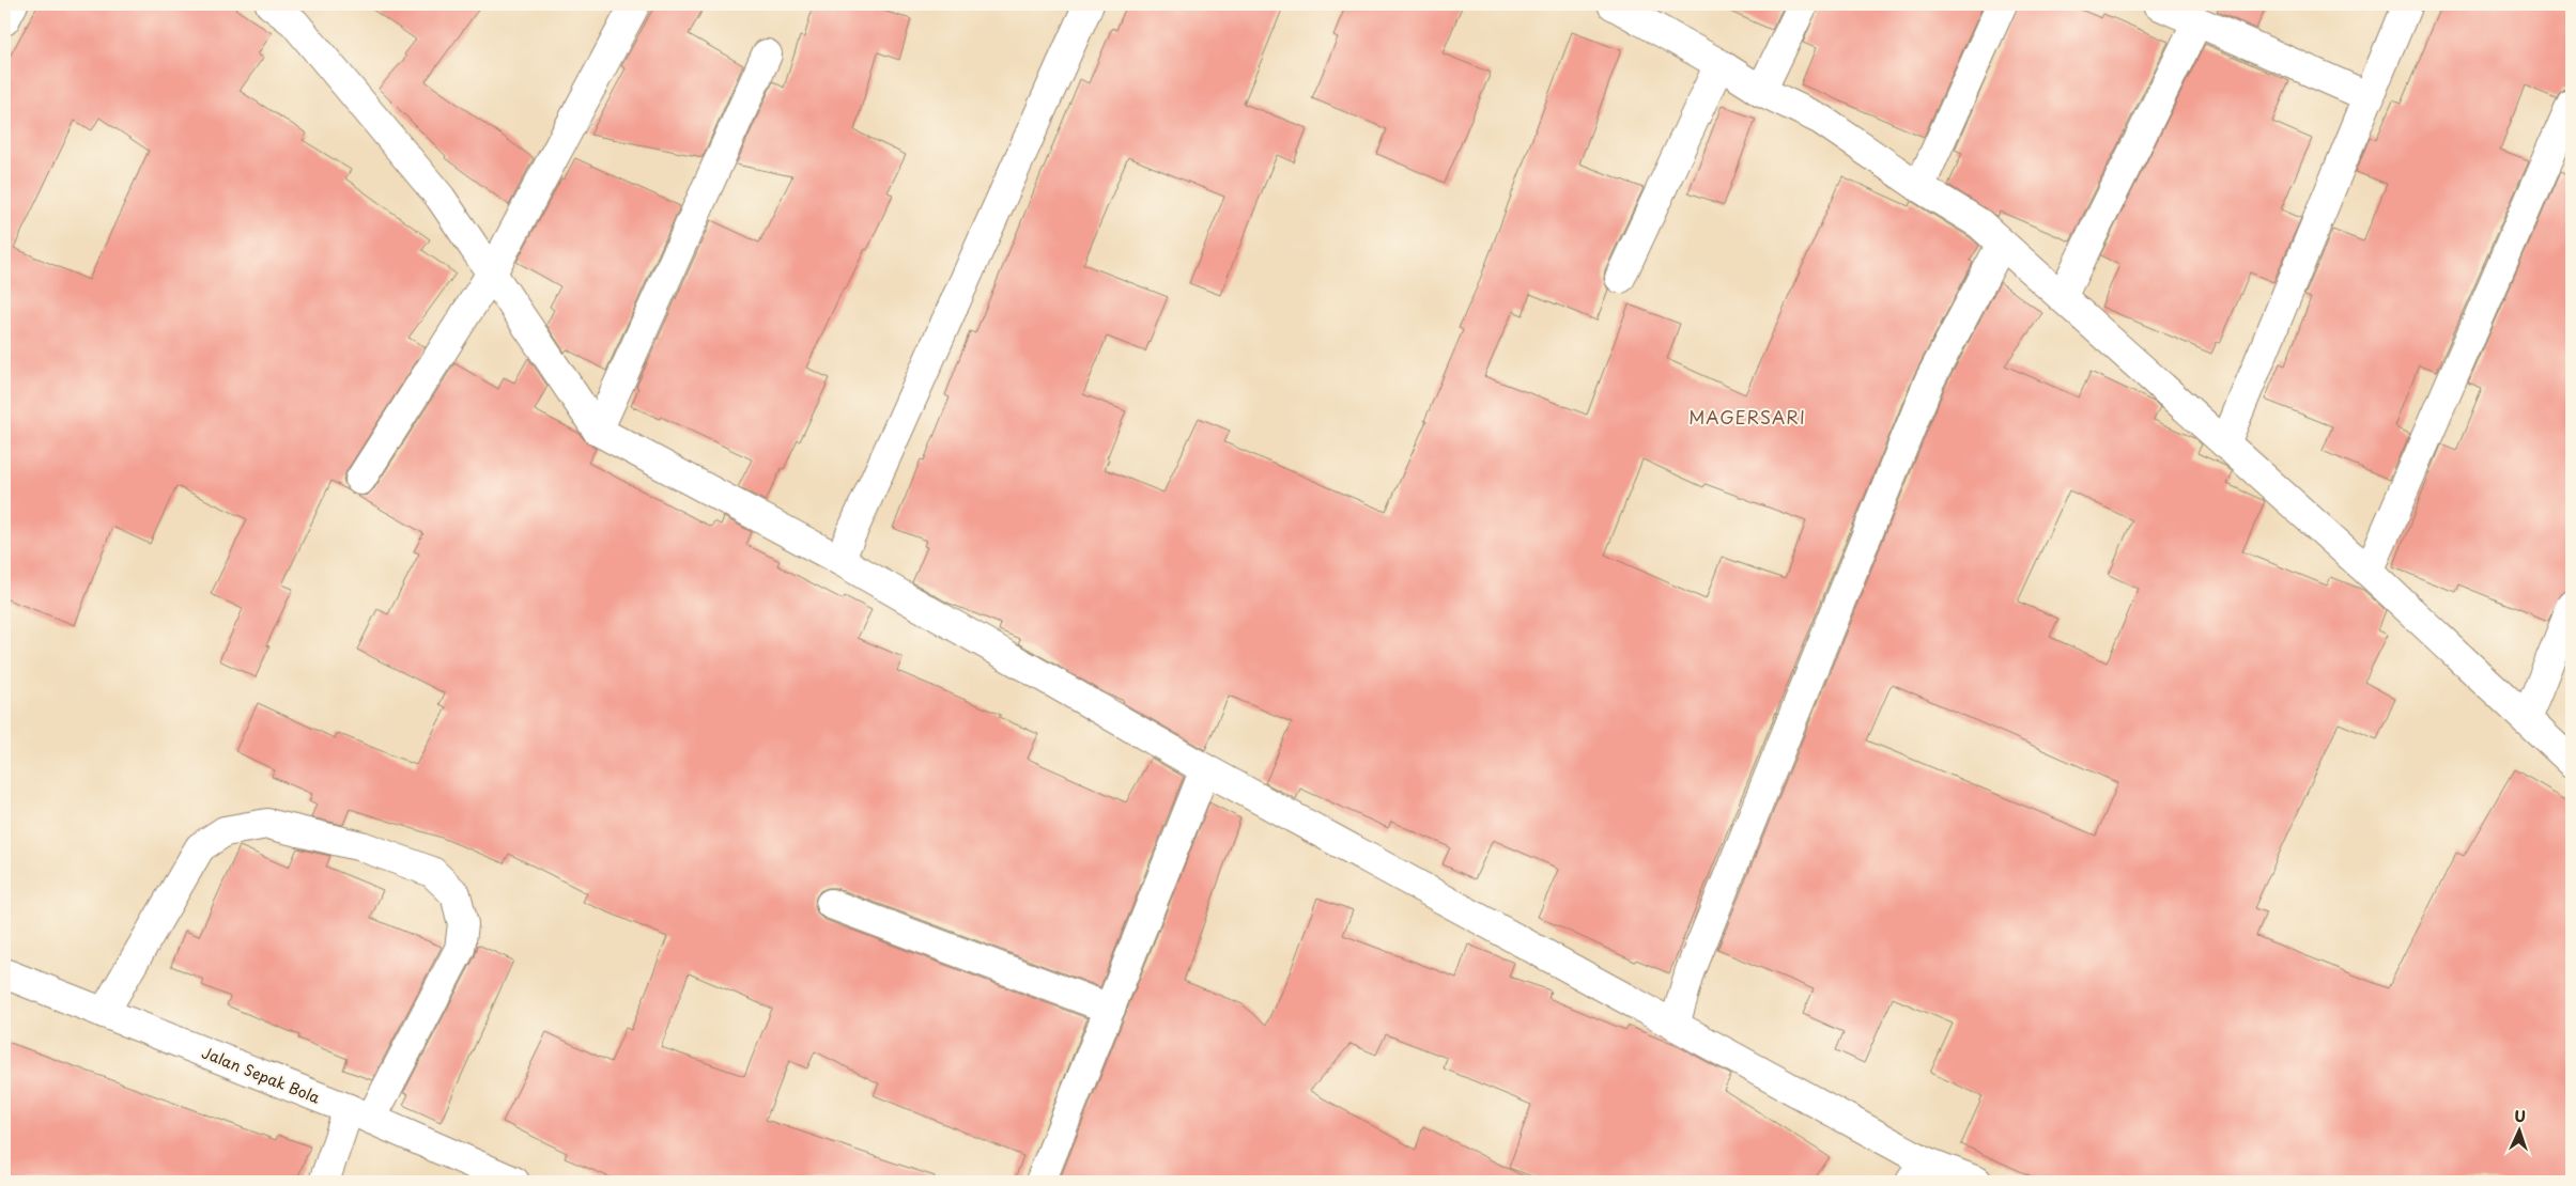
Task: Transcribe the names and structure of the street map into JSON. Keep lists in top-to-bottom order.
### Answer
{
  "streets": {
    "street": ["Jalan Sepak Bola"]
  },
  "districts": ["MAGERSARI"],
  "north": "top"
}
